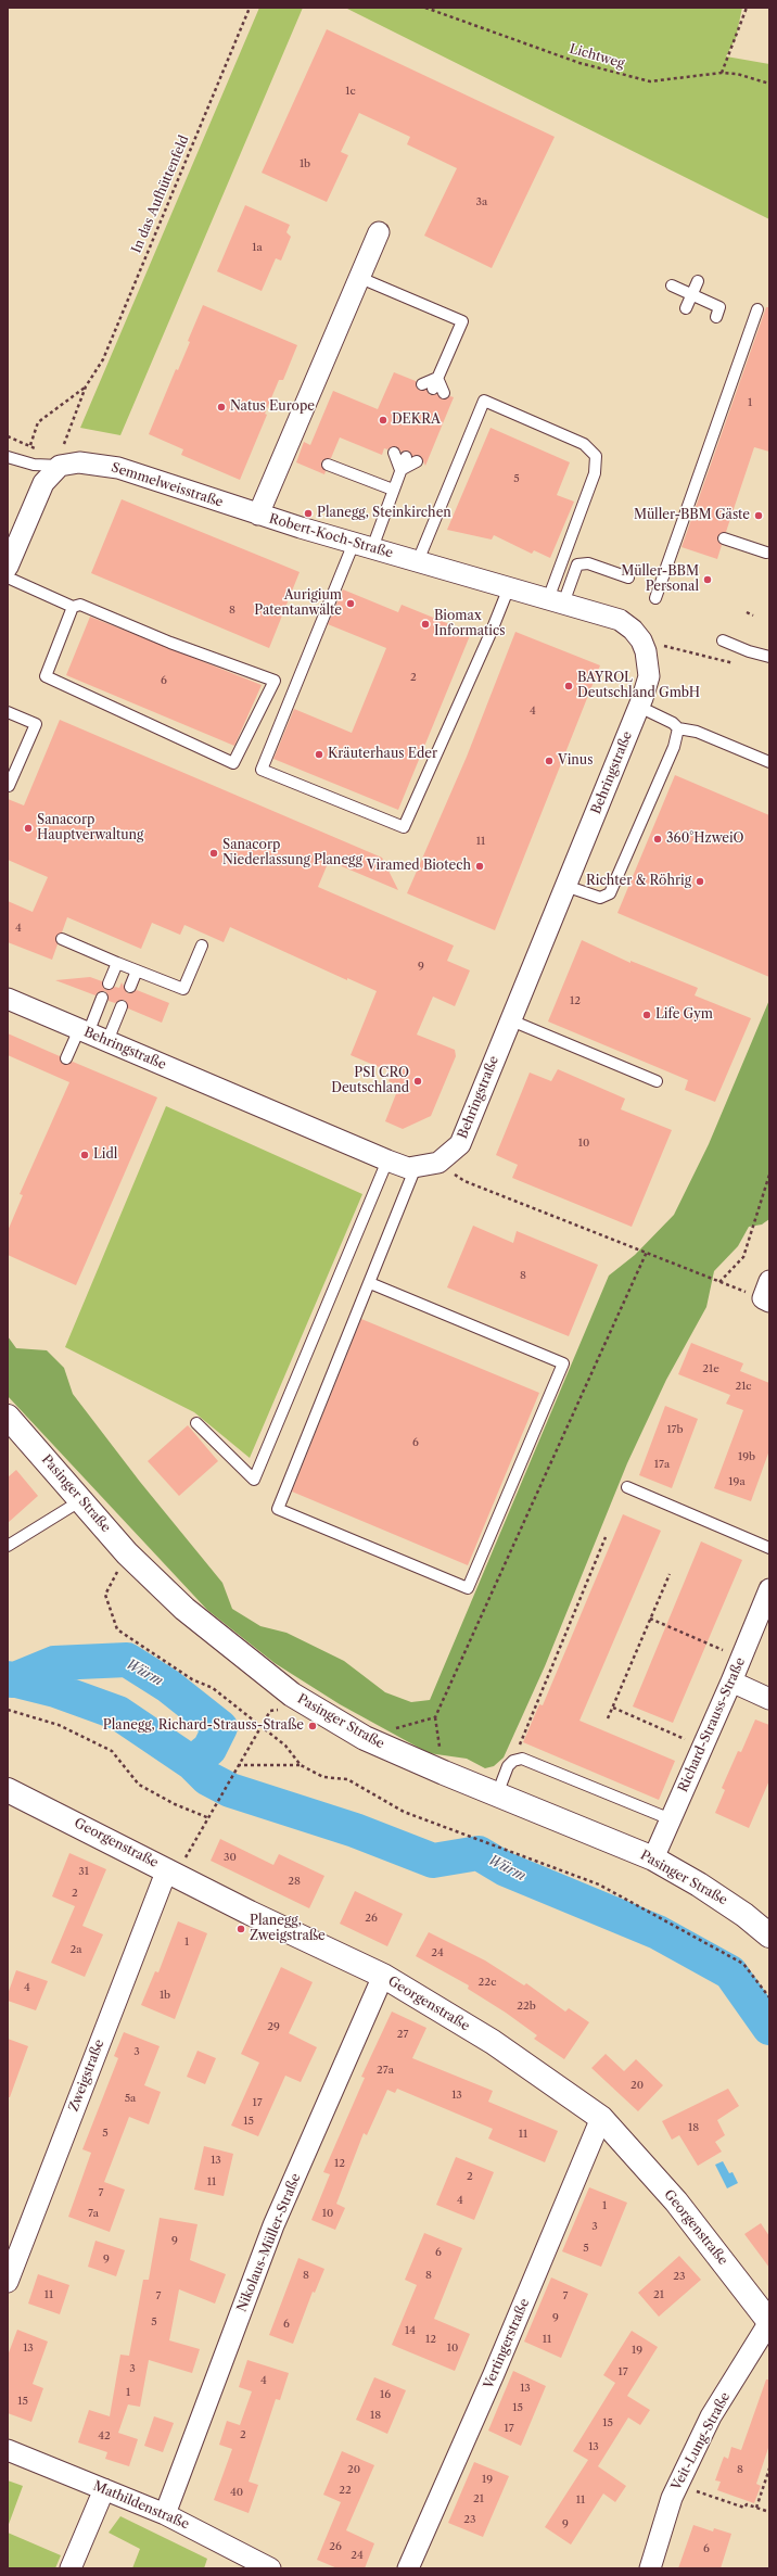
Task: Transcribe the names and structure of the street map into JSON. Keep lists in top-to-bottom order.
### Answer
{
  "streets": {
    "main road": ["Pasinger Straße", "Georgenstraße"],
    "street": [
      "Semmelweisstraße",
      "Robert-Koch-Straße",
      "Behringstraße",
      "Richard-Strauss-Straße",
      "Zweigstraße",
      "Nikolaus-Müller-Straße",
      "Vertingerstraße",
      "Veit-Lung-Straße",
      "Mathildenstraße"
    ],
    "path": ["Lichtweg", "In das Aufhüttenfeld"]
  },
  "crossings": [
    ["In das Aufhüttenfeld", "Semmelweisstraße"],
    ["Semmelweisstraße", "Robert-Koch-Straße"],
    ["Robert-Koch-Straße", "Behringstraße"],
    ["Pasinger Straße", "Richard-Strauss-Straße"],
    ["Georgenstraße", "Zweigstraße"],
    ["Georgenstraße", "Nikolaus-Müller-Straße"],
    ["Georgenstraße", "Vertingerstraße"],
    ["Georgenstraße", "Veit-Lung-Straße"],
    ["Nikolaus-Müller-Straße", "Mathildenstraße"]
  ],
  "water": ["Würm"],
  "places": [
    "Natus Europe",
    "DEKRA",
    "Planegg, Steinkirchen",
    "Müller-BBM Gäste",
    "Müller-BBM Personal",
    "Aurigium Patentanwälte",
    "Biomax Informatics",
    "BAYROL Deutschland GmbH",
    "Kräuterhaus Eder",
    "Vinus",
    "Sanacorp Hauptverwaltung",
    "360°HzweiO",
    "Sanacorp Niederlassung Planegg",
    "Viramed Biotech",
    "Richter & Röhrig",
    "Life Gym",
    "PSI CRO Deutschland",
    "Lidl",
    "Planegg, Richard-Strauss-Straße",
    "Planegg, Zweigstraße"
  ],
  "house_numbers": [
    "1c",
    "1b",
    "3a",
    "1a",
    "1",
    "5",
    "8",
    "2",
    "6",
    "4",
    "11",
    "4",
    "9",
    "12",
    "10",
    "8",
    "21e",
    "21c",
    "17b",
    "6",
    "19b",
    "17a",
    "19a",
    "30",
    "31",
    "28",
    "2",
    "26",
    "1",
    "2a",
    "24",
    "22c",
    "4",
    "1b",
    "22b",
    "29",
    "27",
    "3",
    "27a",
    "20",
    "13",
    "5a",
    "17",
    "15",
    "18",
    "5",
    "11",
    "13",
    "12",
    "2",
    "11",
    "7",
    "4",
    "1",
    "7a",
    "10",
    "3",
    "9",
    "5",
    "6",
    "9",
    "8",
    "8",
    "23",
    "11",
    "21",
    "7",
    "7",
    "9",
    "5",
    "6",
    "14",
    "12",
    "11",
    "13",
    "10",
    "19",
    "3",
    "17",
    "4",
    "13",
    "1",
    "16",
    "15",
    "15",
    "18",
    "15",
    "17",
    "2",
    "42",
    "13",
    "20",
    "8",
    "19",
    "22",
    "40",
    "21",
    "11",
    "23",
    "9",
    "26",
    "6",
    "24"
  ]
}
